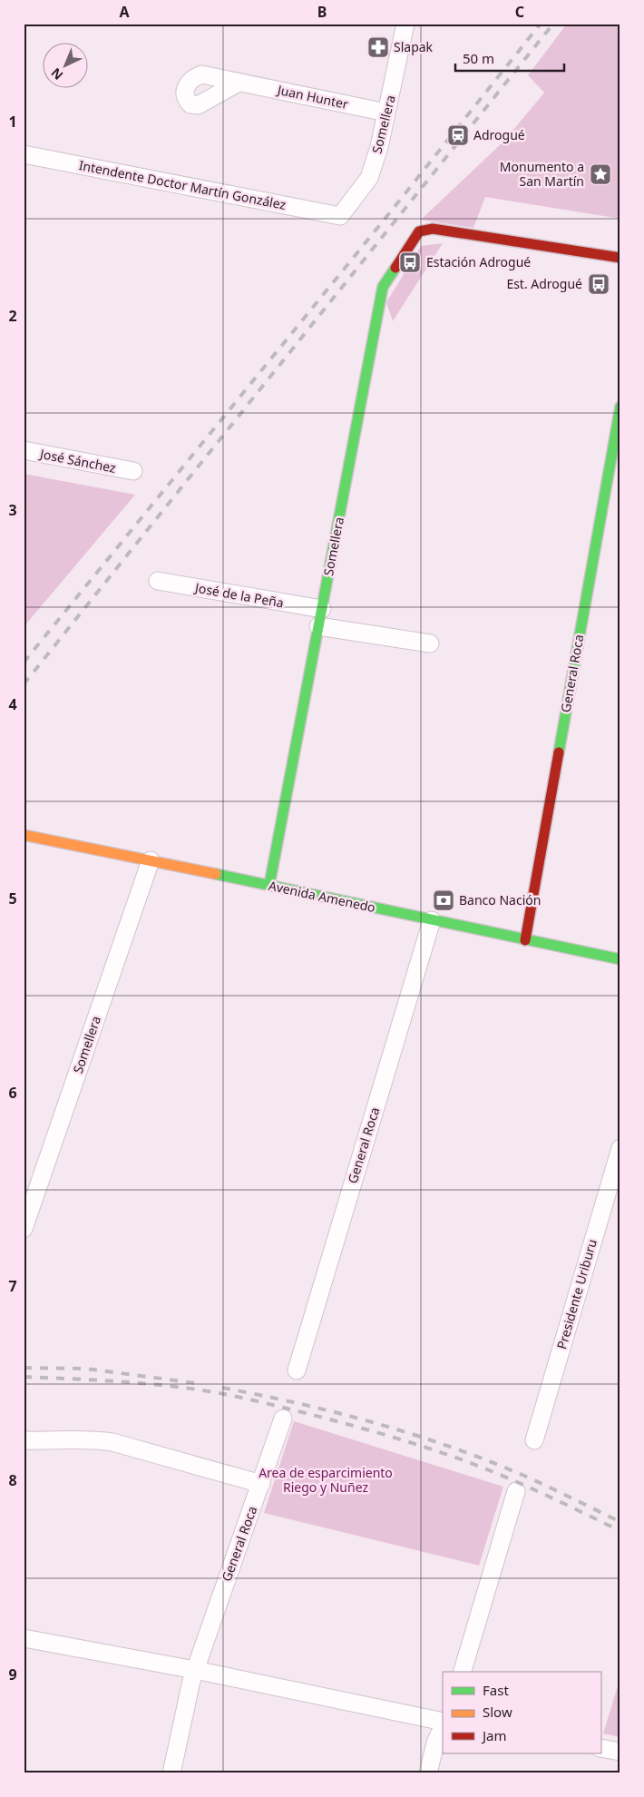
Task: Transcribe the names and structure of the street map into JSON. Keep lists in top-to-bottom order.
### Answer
{
  "streets": {
    "street": [
      "Juan Hunter",
      "Somellera",
      "Intendente Doctor Martín González",
      "José Sánchez",
      "José de la Peña",
      "General Roca",
      "Avenida Amenedo",
      "Presidente Uriburu"
    ]
  },
  "crossings": [
    ["Juan Hunter", "Somellera"],
    ["Somellera", "Intendente Doctor Martín González"],
    ["Somellera", "José de la Peña"],
    ["Somellera", "Avenida Amenedo"],
    ["General Roca", "Avenida Amenedo"]
  ],
  "parks": ["Area de esparcimiento Riego y Nuñez"],
  "places": {
    "pharmacy": ["Slapak"],
    "station": ["Adrogué"],
    "place": ["Monumento a San Martín"],
    "bus stop": ["Estación Adrogué", "Est. Adrogué"],
    "bank": ["Banco Nación"]
  },
  "legend": ["Fast", "Slow", "Jam"],
  "scale_bar": "50 m",
  "north": "bottom left",
  "grid": {
    "columns": ["A", "B", "C"],
    "rows": [
      "1",
      "2",
      "3",
      "4",
      "5",
      "6",
      "7",
      "8",
      "9"
    ]
  }
}
